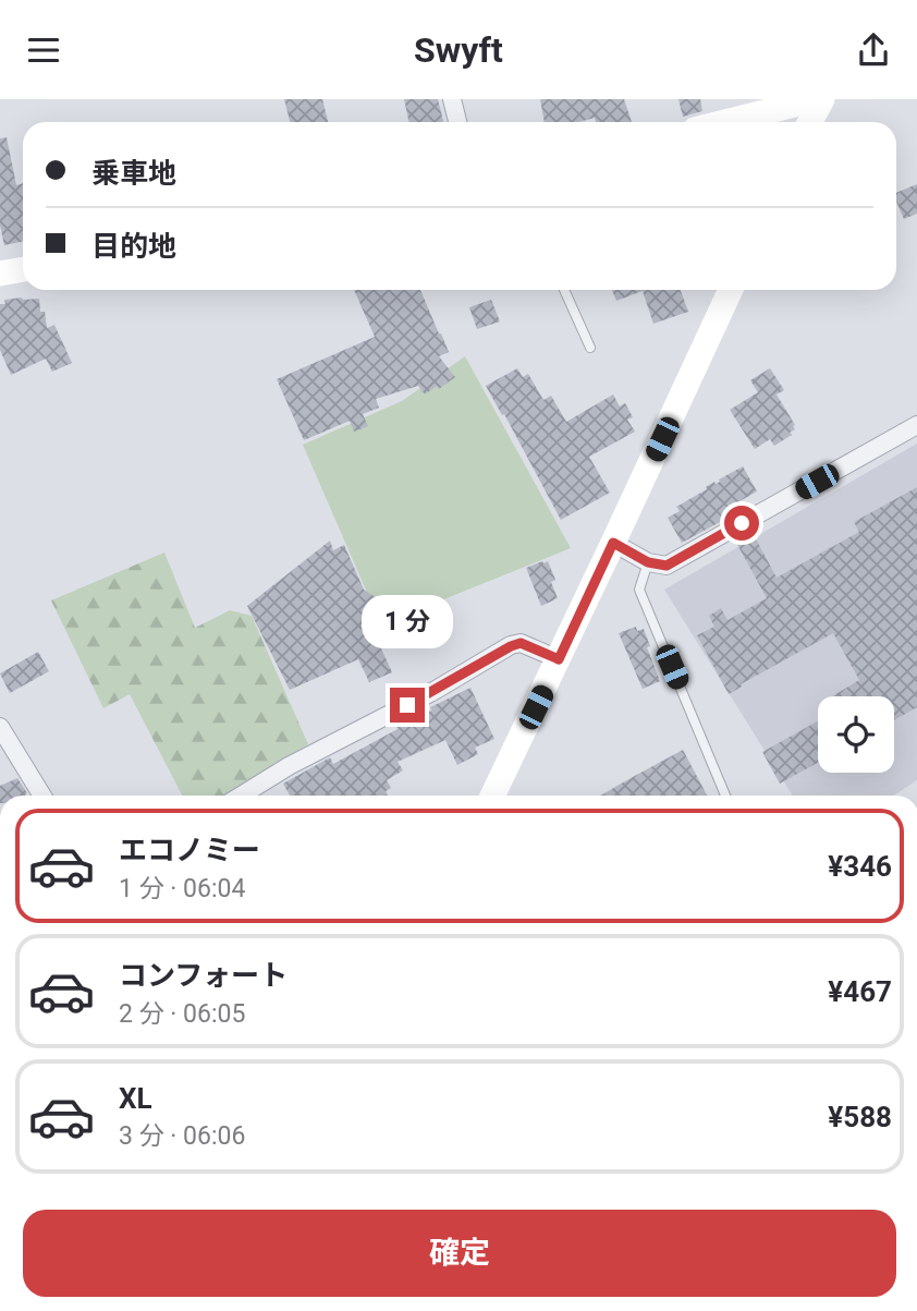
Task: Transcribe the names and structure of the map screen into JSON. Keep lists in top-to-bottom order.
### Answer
{
  "page": {
    "header": "Swyft",
    "banner": ["乗車地", "目的地"],
    "bubble": "1 分",
    "list": [
      {
        "name": "エコノミー",
        "note": "1 分 · 06:04",
        "value": "¥346"
      },
      {
        "name": "コンフォート",
        "note": "2 分 · 06:05",
        "value": "¥467"
      },
      {
        "name": "XL",
        "note": "3 分 · 06:06",
        "value": "¥588"
      }
    ],
    "buttons": "確定"
  }
}
